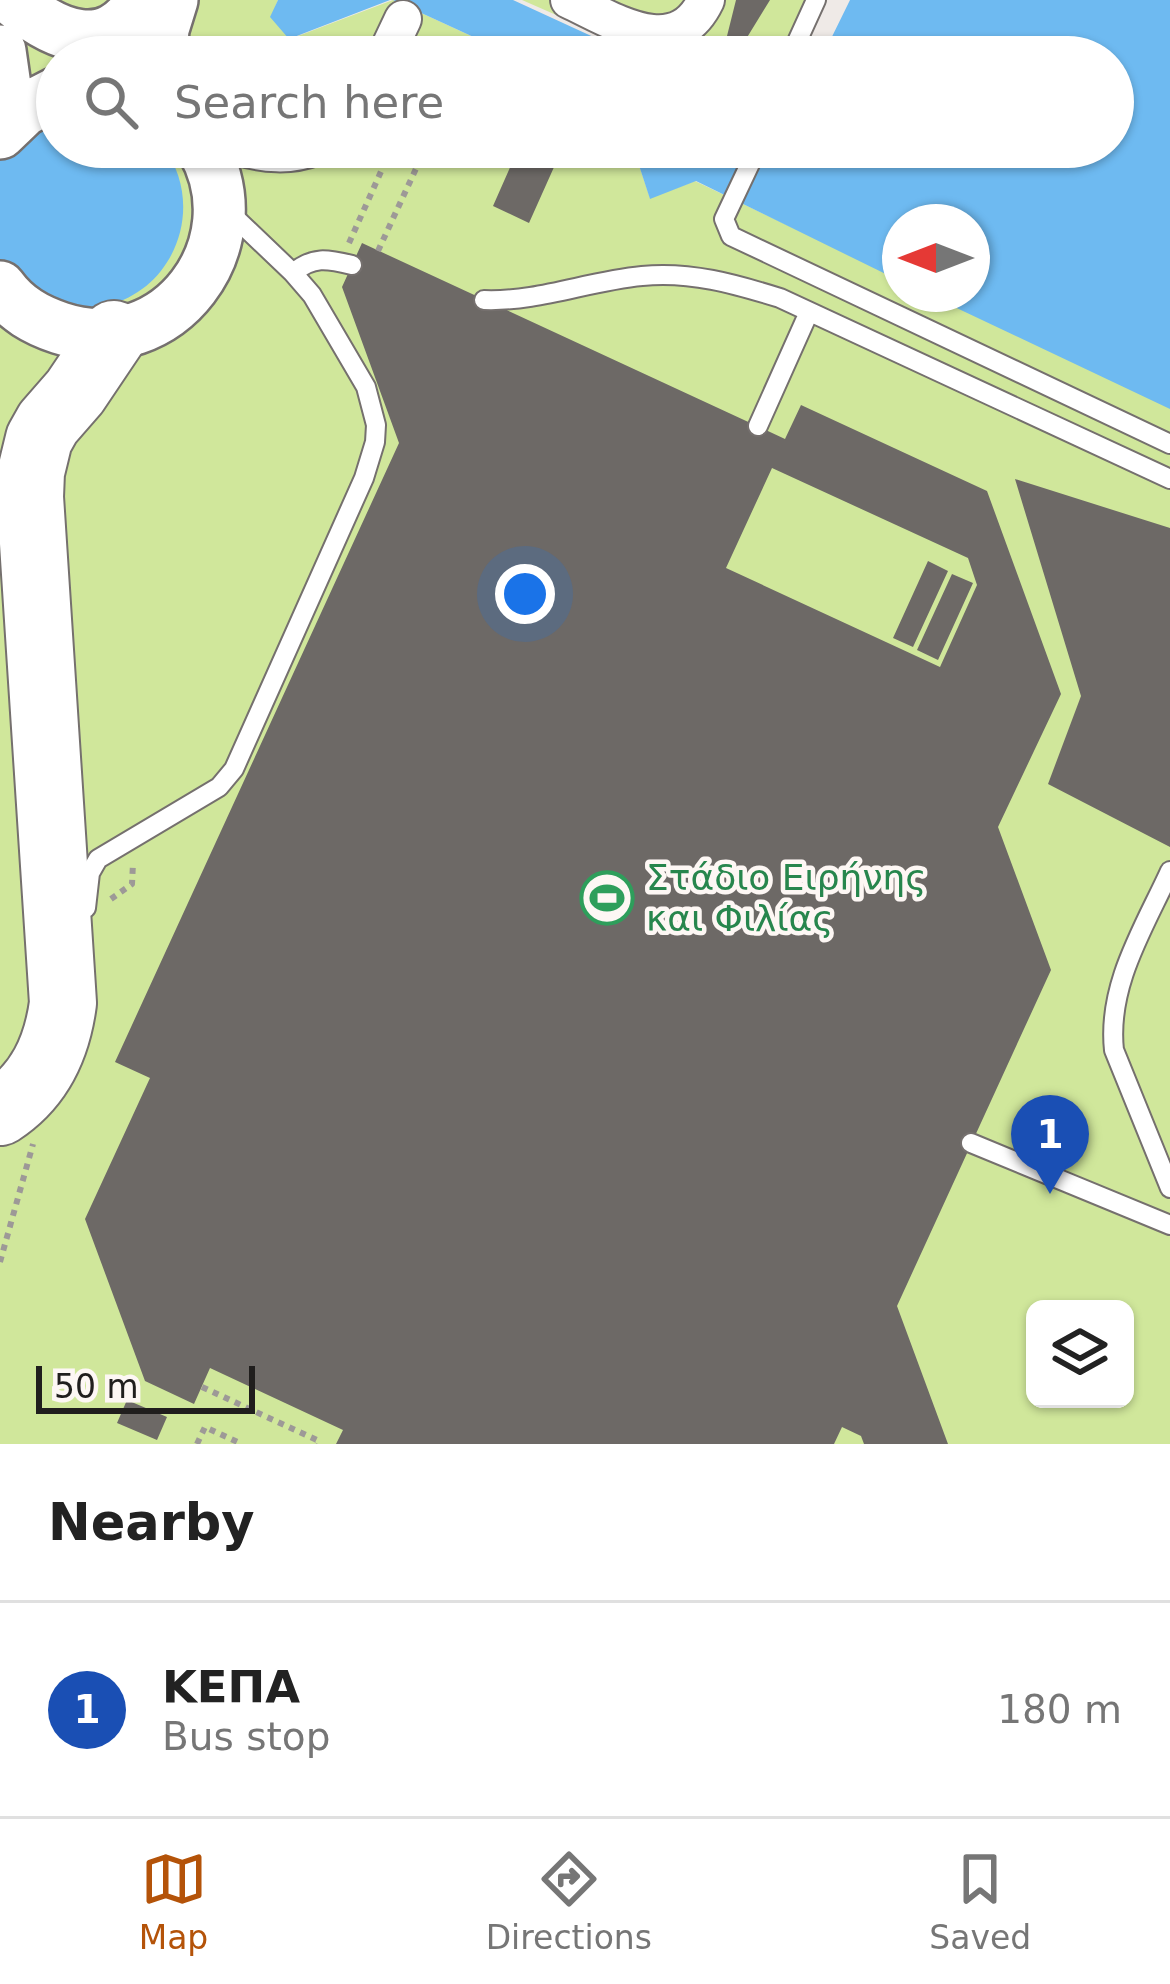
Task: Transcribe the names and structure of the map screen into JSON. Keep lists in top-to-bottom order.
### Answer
{
  "places": {
    "sports": ["Στάδιο Ειρήνης και Φιλίας"]
  },
  "scale_bar": "50 m",
  "north": "left",
  "page": {
    "search": "Search here",
    "pins": "1",
    "scale": "50 m",
    "heading": "Nearby",
    "list": [
      {
        "mark": "1",
        "name": "ΚΕΠΑ",
        "note": "Bus stop",
        "value": "180 m"
      }
    ],
    "nav": ["Map", "Directions", "Saved"]
  }
}
